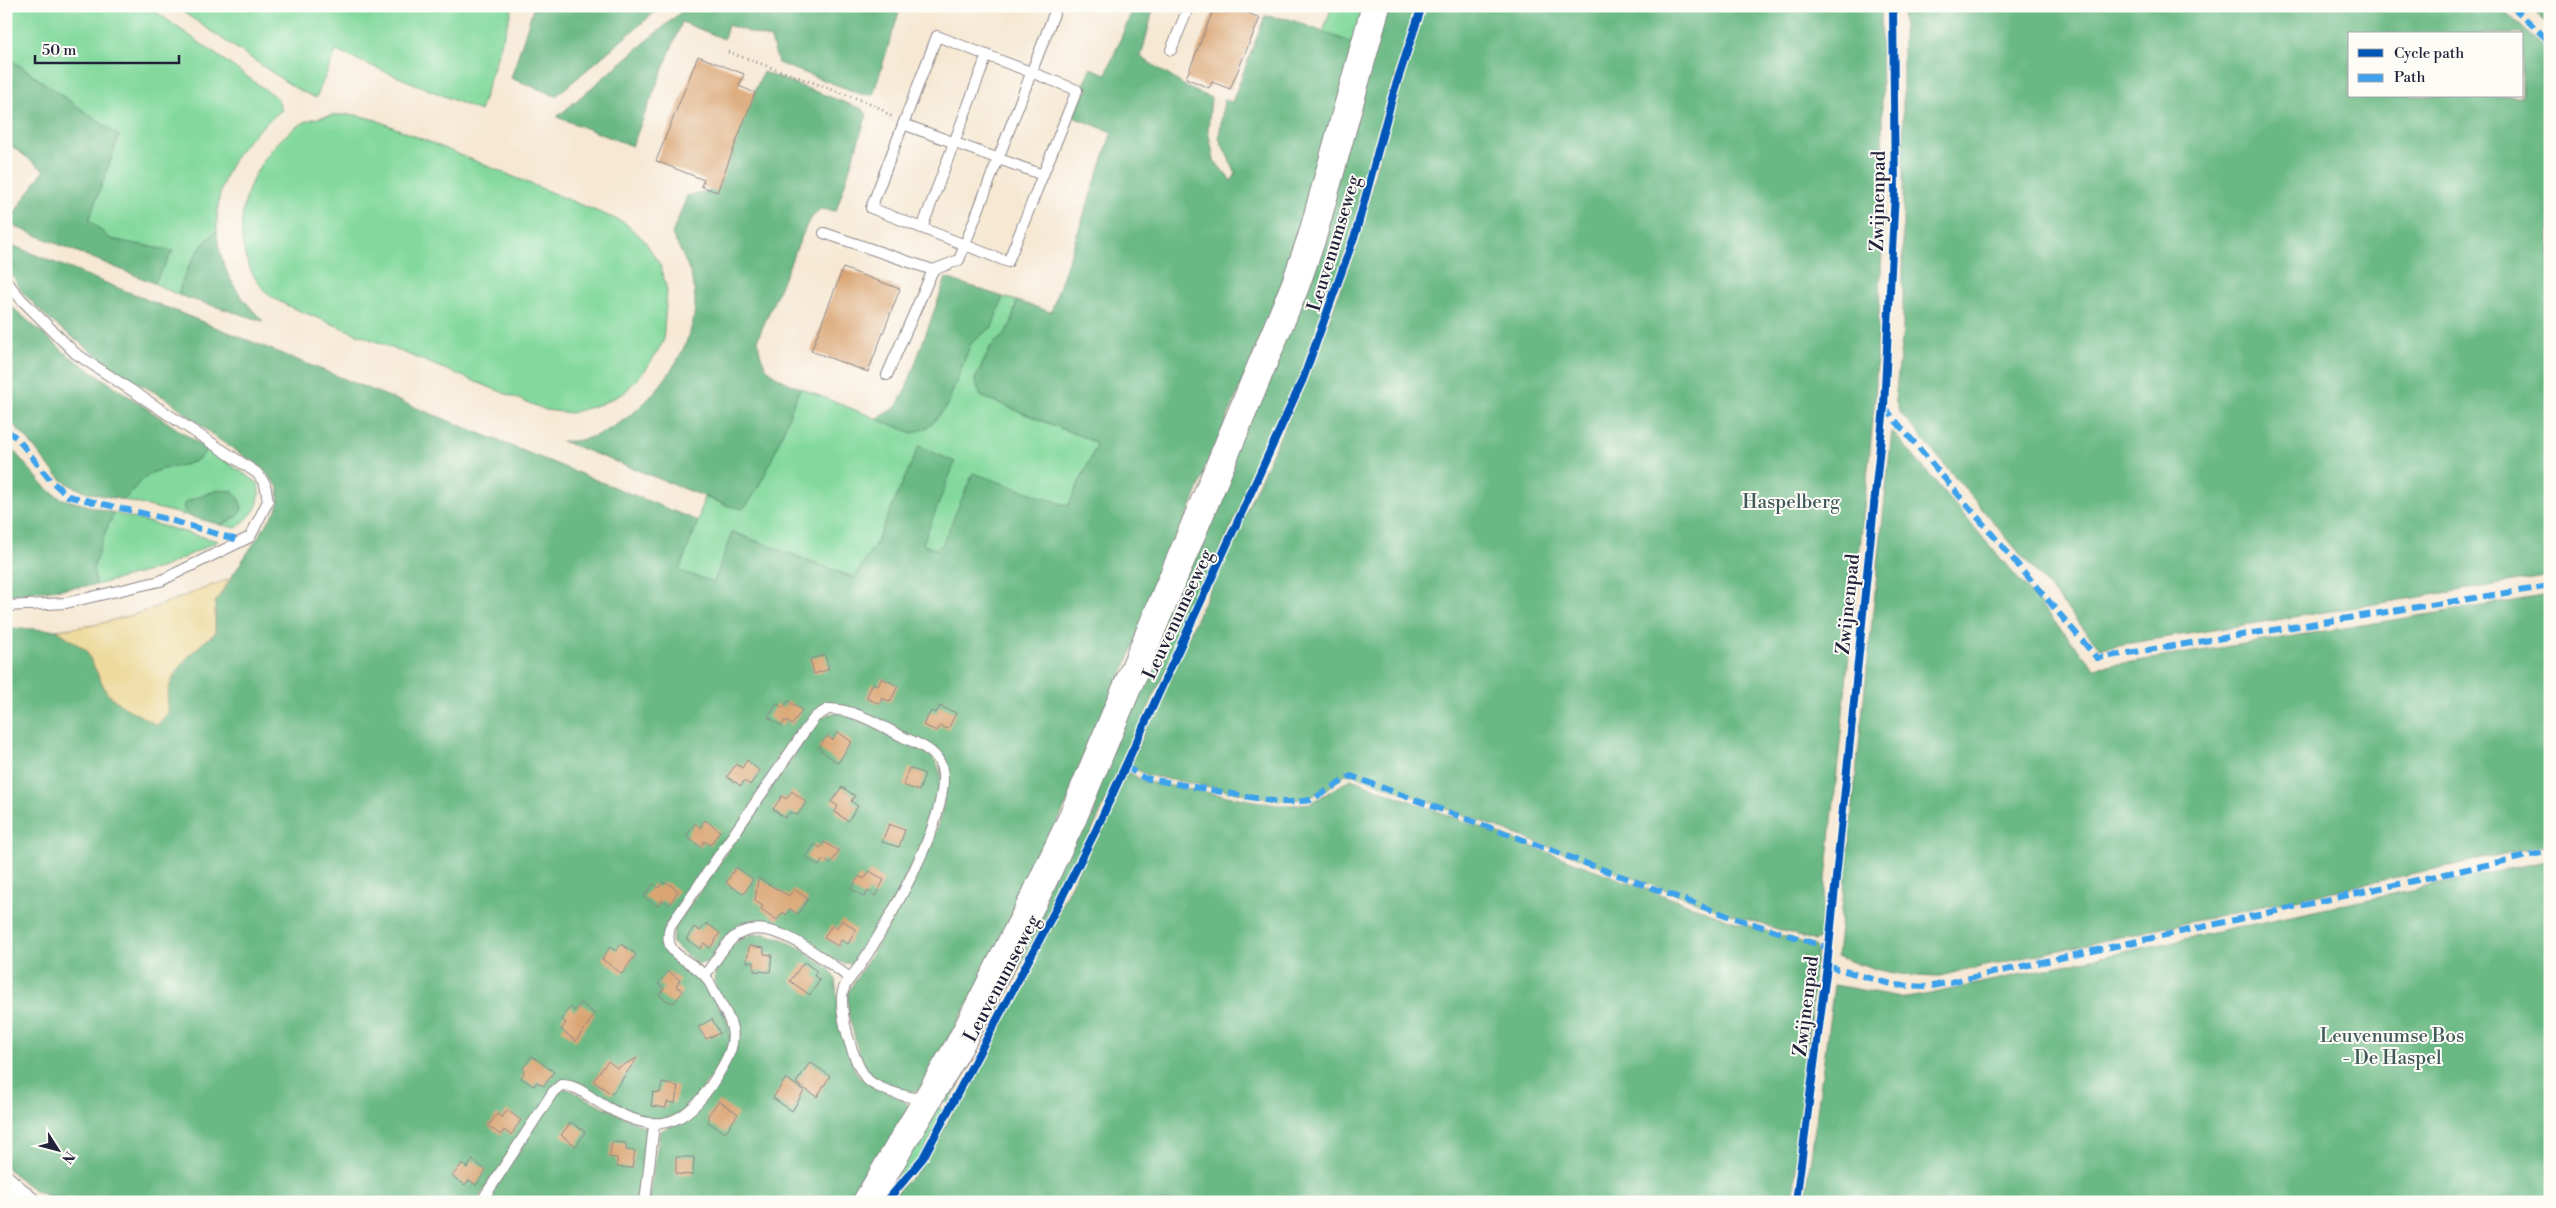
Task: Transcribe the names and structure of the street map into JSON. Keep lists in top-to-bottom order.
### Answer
{
  "streets": {
    "main road": ["Leuvenumseweg"],
    "cycle path": ["Zwijnenpad"]
  },
  "parks": ["Haspelberg", "Leuvenumse Bos - De Haspel"],
  "legend": ["Cycle path", "Path"],
  "scale_bar": "50 m",
  "north": "bottom right"
}
